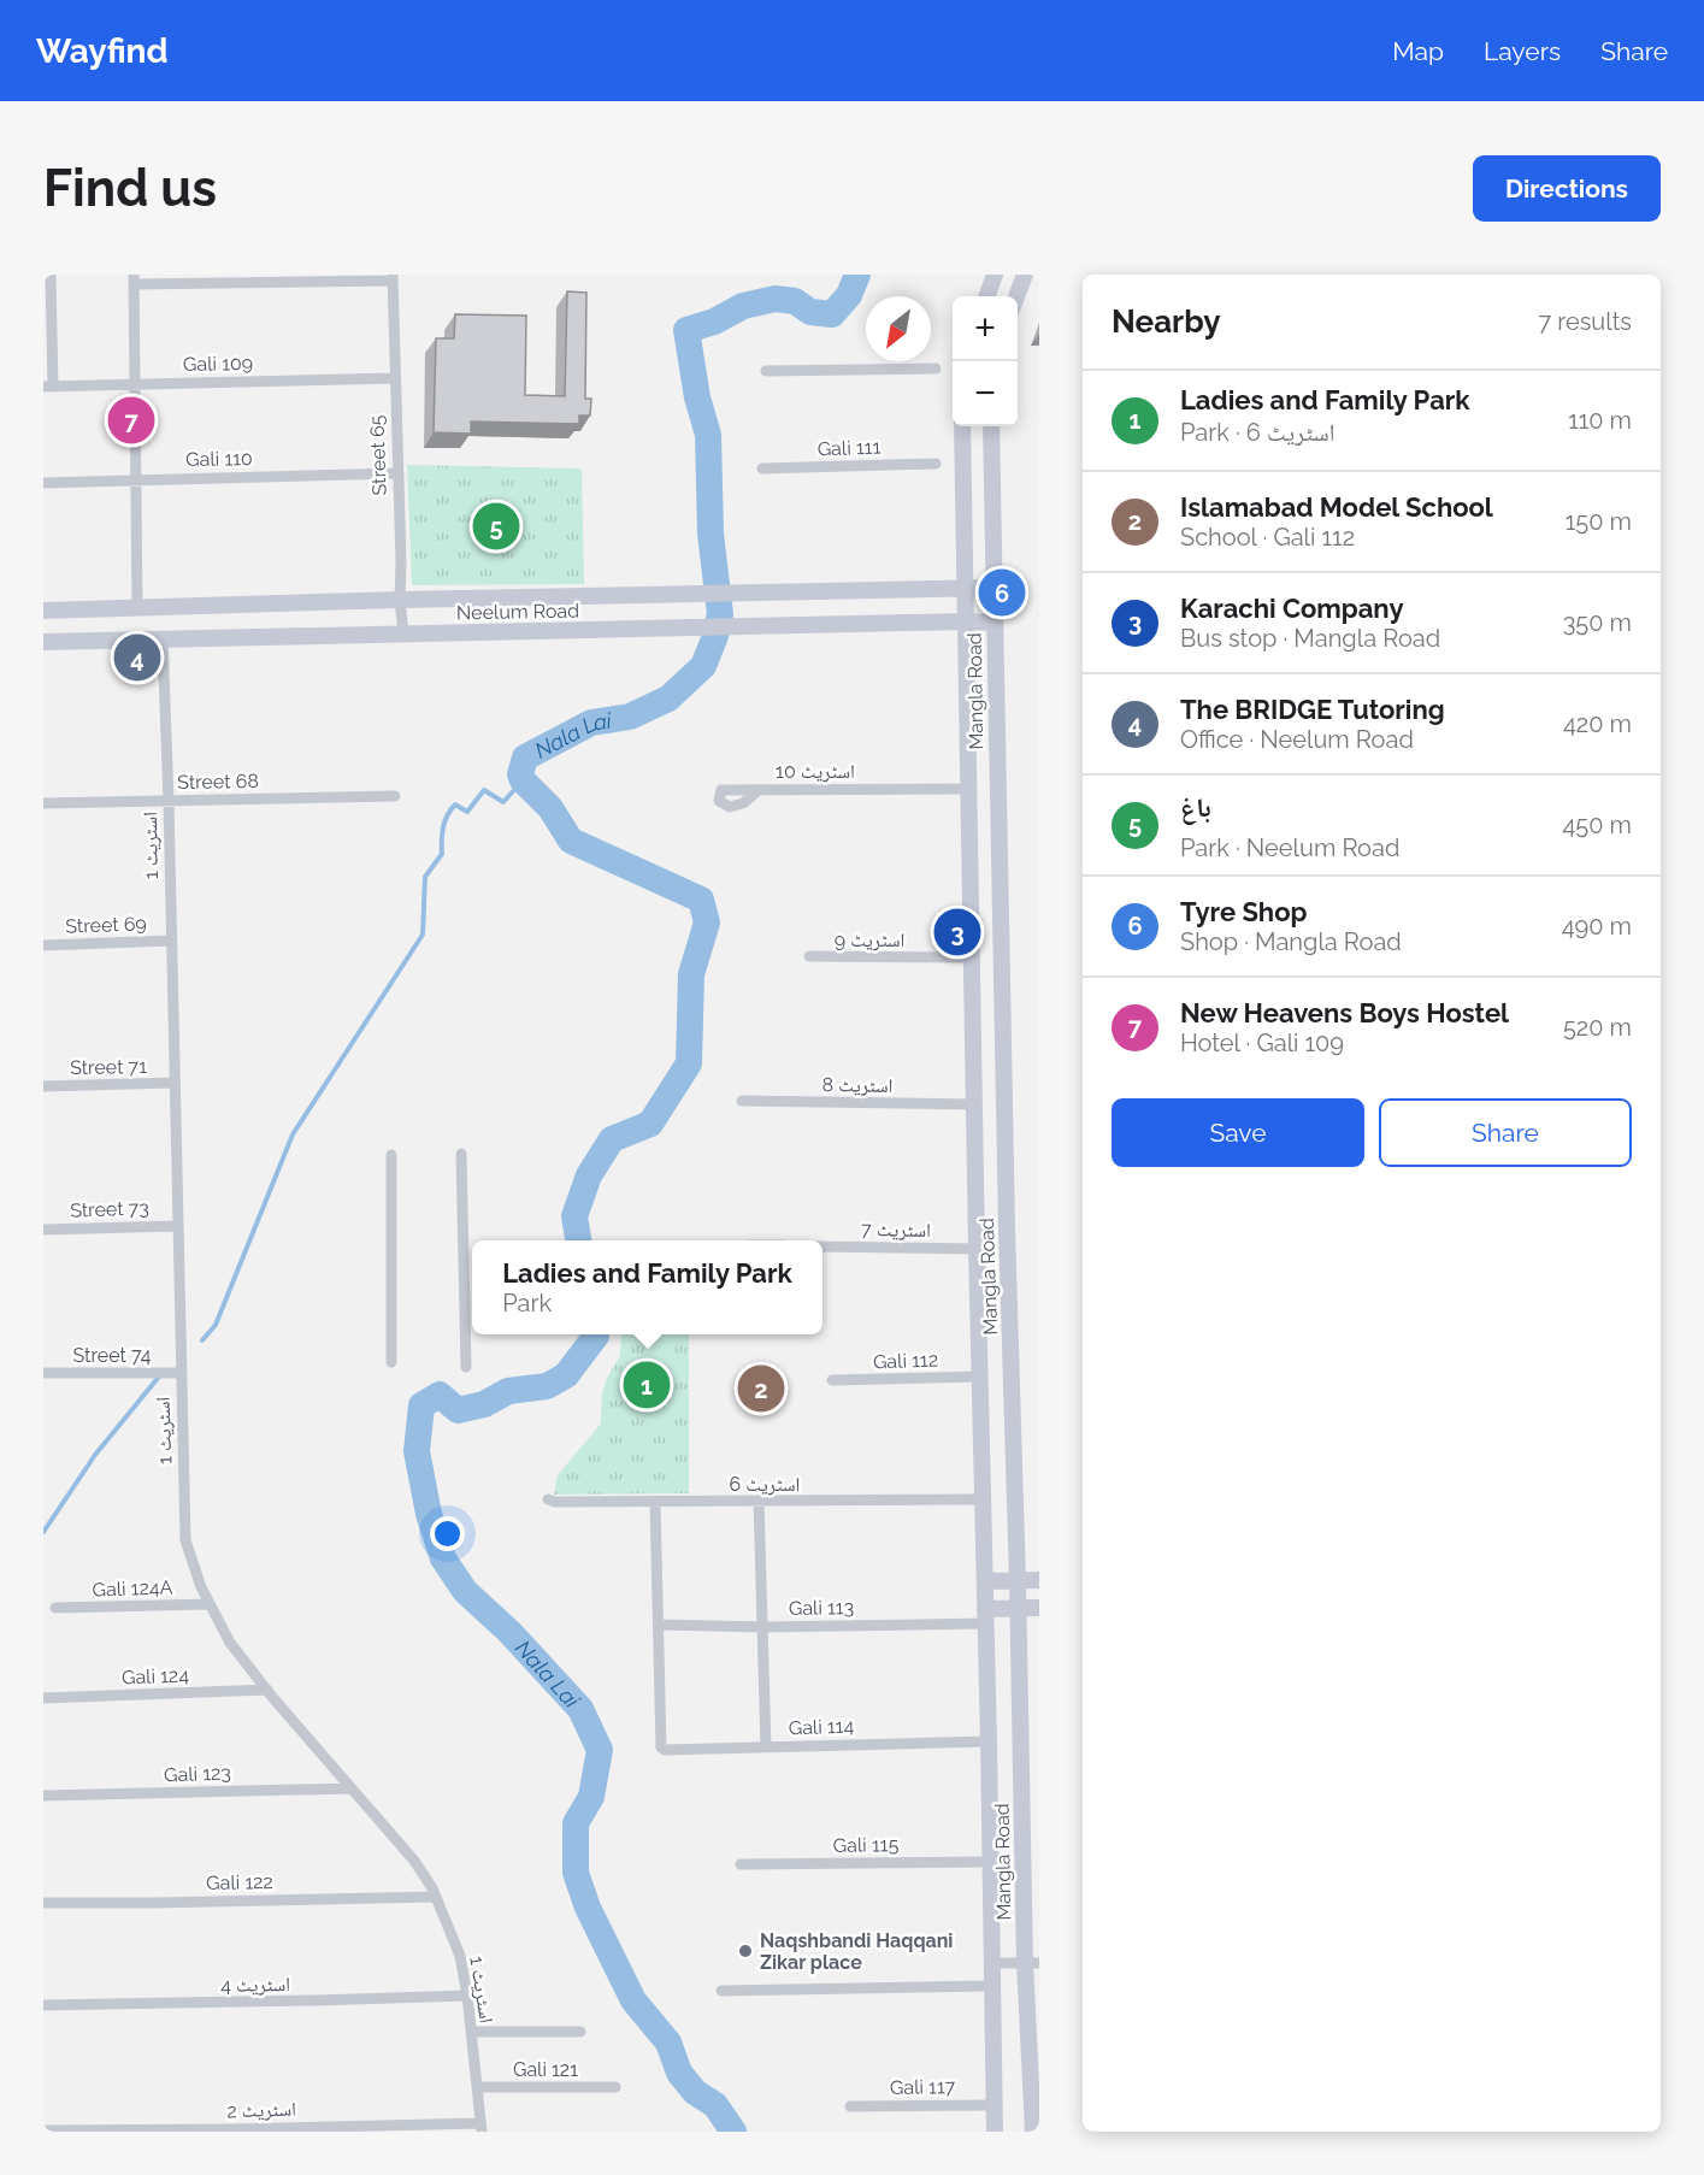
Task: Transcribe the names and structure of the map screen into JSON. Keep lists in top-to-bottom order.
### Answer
{
  "streets": {
    "main road": ["Neelum Road", "Mangla Road"],
    "street": [
      "Gali 109",
      "Gali 111",
      "Street 65",
      "Gali 110",
      "اسٹریٹ 10",
      "Street 68",
      "اسٹریٹ 1",
      "Street 69",
      "اسٹریٹ 9",
      "Street 71",
      "اسٹریٹ 8",
      "Street 73",
      "اسٹریٹ 7",
      "Street 74",
      "Gali 112",
      "اسٹریٹ 6",
      "Gali 124A",
      "Gali 113",
      "Gali 124",
      "Gali 114",
      "Gali 123",
      "Gali 115",
      "Gali 122",
      "اسٹریٹ 4",
      "Gali 121",
      "Gali 117",
      "اسٹریٹ 2"
    ]
  },
  "crossings": [
    ["Gali 109", "Street 65"],
    ["Street 65", "Gali 110"],
    ["Street 65", "Neelum Road"],
    ["Neelum Road", "Mangla Road"],
    ["Neelum Road", "اسٹریٹ 1"],
    ["Mangla Road", "اسٹریٹ 10"],
    ["Mangla Road", "اسٹریٹ 9"],
    ["Mangla Road", "اسٹریٹ 8"],
    ["Mangla Road", "اسٹریٹ 7"],
    ["Mangla Road", "Gali 112"],
    ["Mangla Road", "اسٹریٹ 6"],
    ["Mangla Road", "Gali 113"],
    ["Mangla Road", "Gali 114"],
    ["Mangla Road", "Gali 115"],
    ["Mangla Road", "Gali 117"],
    ["Street 68", "اسٹریٹ 1"],
    ["اسٹریٹ 1", "Street 69"],
    ["اسٹریٹ 1", "Street 71"],
    ["اسٹریٹ 1", "Street 73"],
    ["اسٹریٹ 1", "Street 74"],
    ["اسٹریٹ 1", "Gali 124A"],
    ["اسٹریٹ 1", "Gali 124"],
    ["اسٹریٹ 1", "Gali 123"],
    ["اسٹریٹ 1", "Gali 122"],
    ["اسٹریٹ 1", "اسٹریٹ 4"],
    ["اسٹریٹ 1", "Gali 121"],
    ["اسٹریٹ 1", "اسٹریٹ 2"],
    ["Gali 113", "Gali 114"]
  ],
  "water": ["Nala Lai"],
  "places": ["Naqshbandi Haqqani Zikar place"],
  "north": "bottom left",
  "page": {
    "header": "Wayfind",
    "nav": ["Map", "Layers", "Share"],
    "buttons": [
      "Directions",
      ["Save", "Share"]
    ],
    "title": "Find us",
    "heading": ["Nearby", "7 results"],
    "map_buttons": ["+", "−"],
    "list": [
      {
        "mark": "1",
        "name": "Ladies and Family Park",
        "note": "Park · اسٹریٹ 6",
        "value": "110 m"
      },
      {
        "mark": "2",
        "name": "Islamabad Model School",
        "note": "School · Gali 112",
        "value": "150 m"
      },
      {
        "mark": "3",
        "name": "Karachi Company",
        "note": "Bus stop · Mangla Road",
        "value": "350 m"
      },
      {
        "mark": "4",
        "name": "The BRIDGE Tutoring",
        "note": "Office · Neelum Road",
        "value": "420 m"
      },
      {
        "mark": "5",
        "name": "باغ",
        "note": "Park · Neelum Road",
        "value": "450 m"
      },
      {
        "mark": "6",
        "name": "Tyre Shop",
        "note": "Shop · Mangla Road",
        "value": "490 m"
      },
      {
        "mark": "7",
        "name": "New Heavens Boys Hostel",
        "note": "Hotel · Gali 109",
        "value": "520 m"
      }
    ],
    "pins": [
      "7",
      "5",
      "6",
      "4",
      "3",
      "1",
      "2"
    ],
    "popup": ["Ladies and Family Park", "Park"]
  }
}
